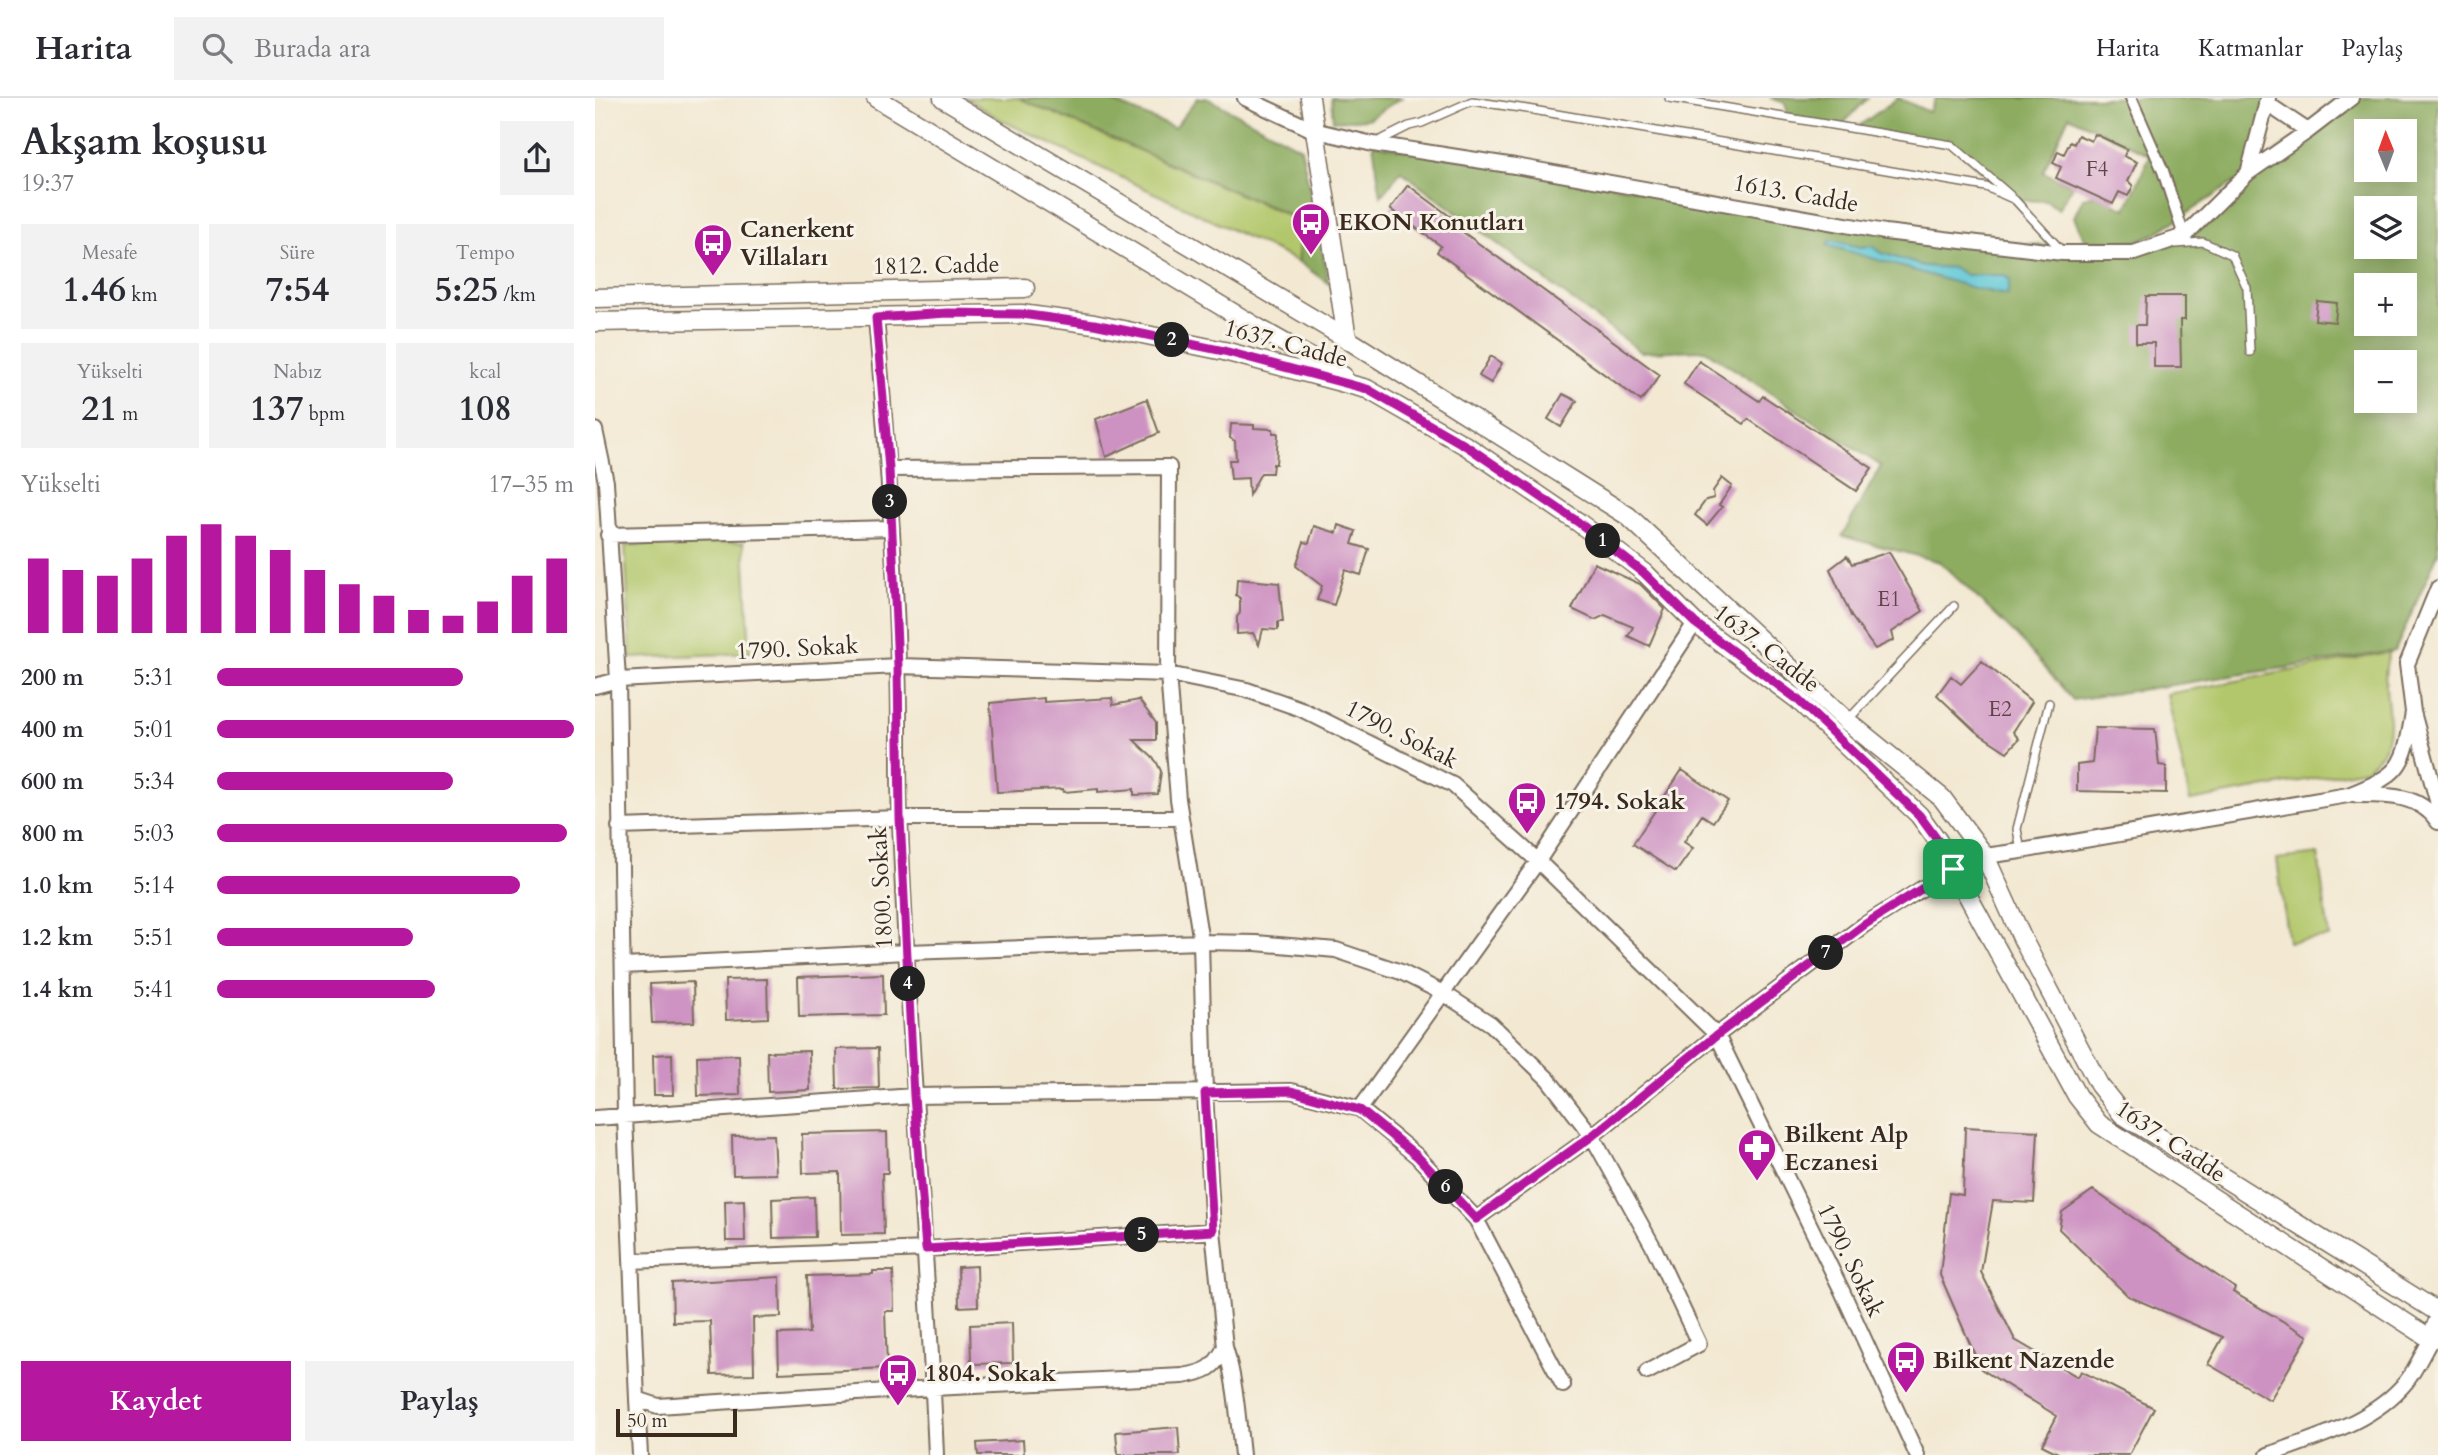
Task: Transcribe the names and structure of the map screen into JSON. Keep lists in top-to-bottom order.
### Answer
{
  "streets": {
    "street": [
      "1613. Cadde",
      "1812. Cadde",
      "1637. Cadde",
      "1790. Sokak",
      "1800. Sokak"
    ]
  },
  "crossings": [
    ["1637. Cadde", "1800. Sokak"],
    ["1790. Sokak", "1800. Sokak"]
  ],
  "places": {
    "bus stop": [
      "EKON Konutları",
      "Canerkent Villaları",
      "1794. Sokak",
      "Bilkent Nazende",
      "1804. Sokak"
    ],
    "pharmacy": ["Bilkent Alp Eczanesi"]
  },
  "house_numbers": ["F4", "E1", "E2"],
  "scale_bar": "50 m",
  "north": "top",
  "page": {
    "header": "Harita",
    "search": "Burada ara",
    "nav": ["Harita", "Katmanlar", "Paylaş"],
    "heading": ["Akşam koşusu", "19:37"],
    "map_buttons": ["+", "−"],
    "stats": [
      ["Mesafe", "1.46 km"],
      ["Süre", "7:54"],
      ["Tempo", "5:25 /km"],
      ["Yükselti", "21 m"],
      ["Nabız", "137 bpm"],
      ["kcal", "108"]
    ],
    "pins": [
      "2",
      "3",
      "1",
      "7",
      "4",
      "6",
      "5"
    ],
    "chart": ["Yükselti", "17–35 m"],
    "list": [
      {
        "name": "200 m",
        "note": "5:31"
      },
      {
        "name": "400 m",
        "note": "5:01"
      },
      {
        "name": "600 m",
        "note": "5:34"
      },
      {
        "name": "800 m",
        "note": "5:03"
      },
      {
        "name": "1.0 km",
        "note": "5:14"
      },
      {
        "name": "1.2 km",
        "note": "5:51"
      },
      {
        "name": "1.4 km",
        "note": "5:41"
      }
    ],
    "buttons": ["Kaydet", "Paylaş"],
    "scale": "50 m"
  }
}
